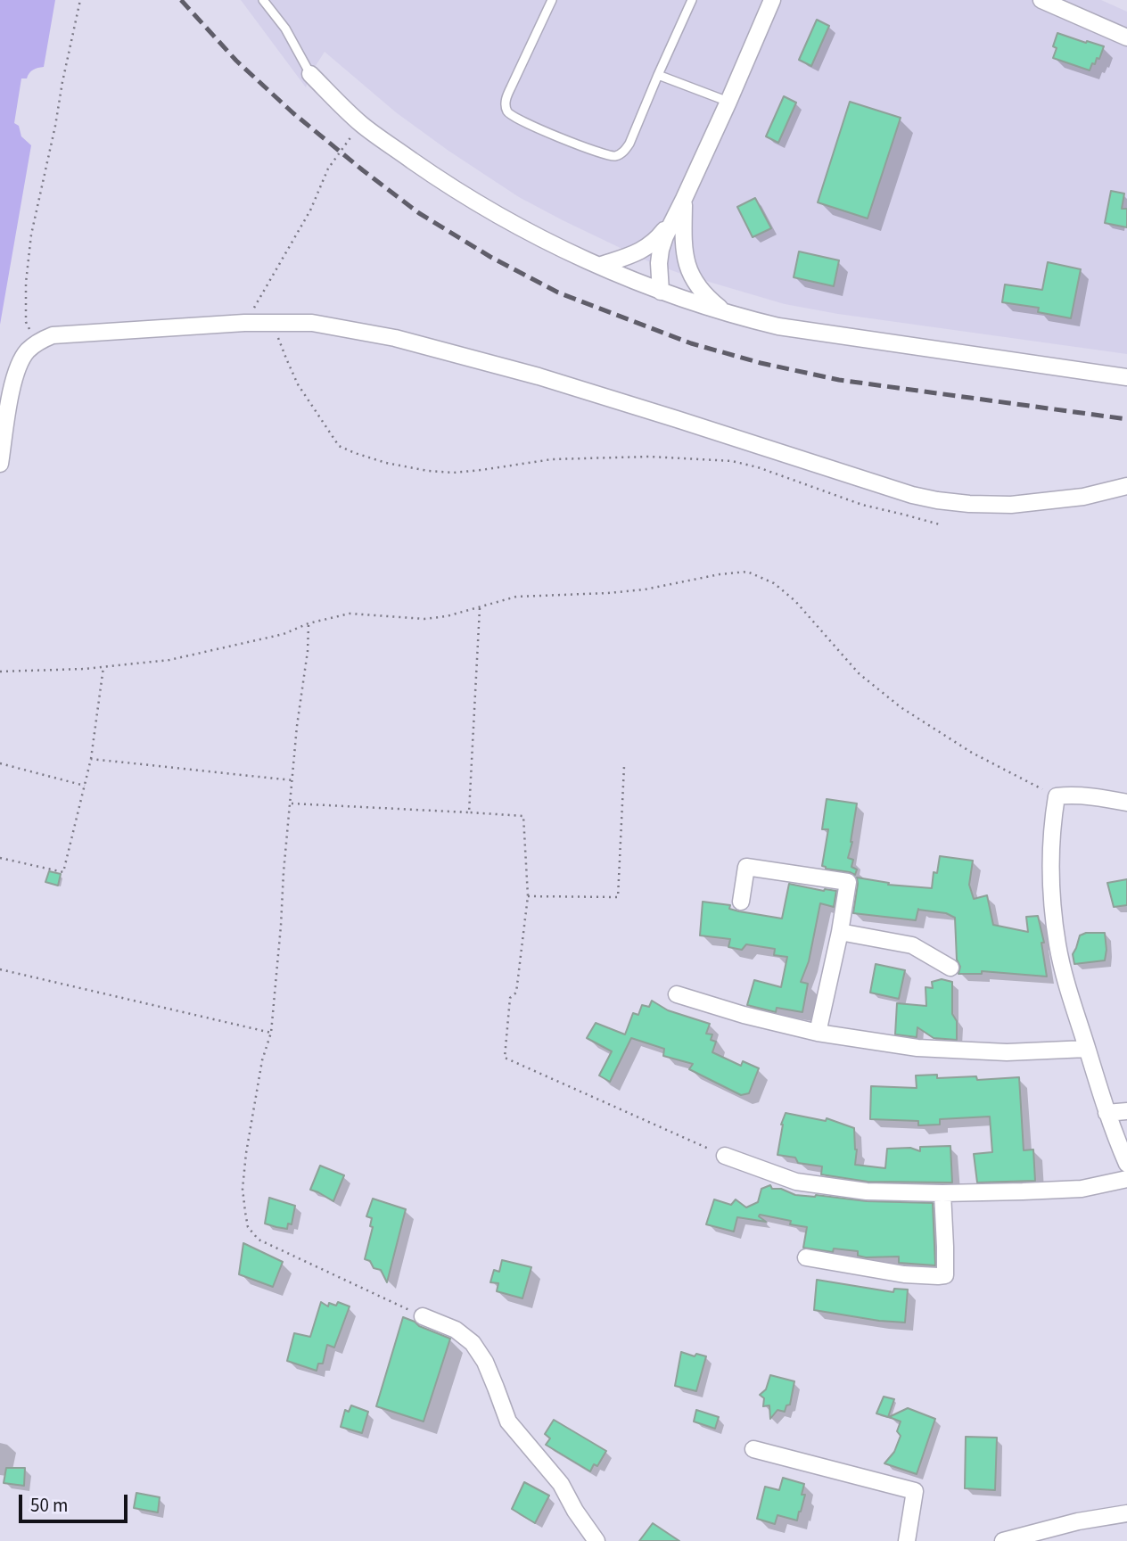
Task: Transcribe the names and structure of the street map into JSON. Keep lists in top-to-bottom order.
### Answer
{
  "scale_bar": "50 m"
}
